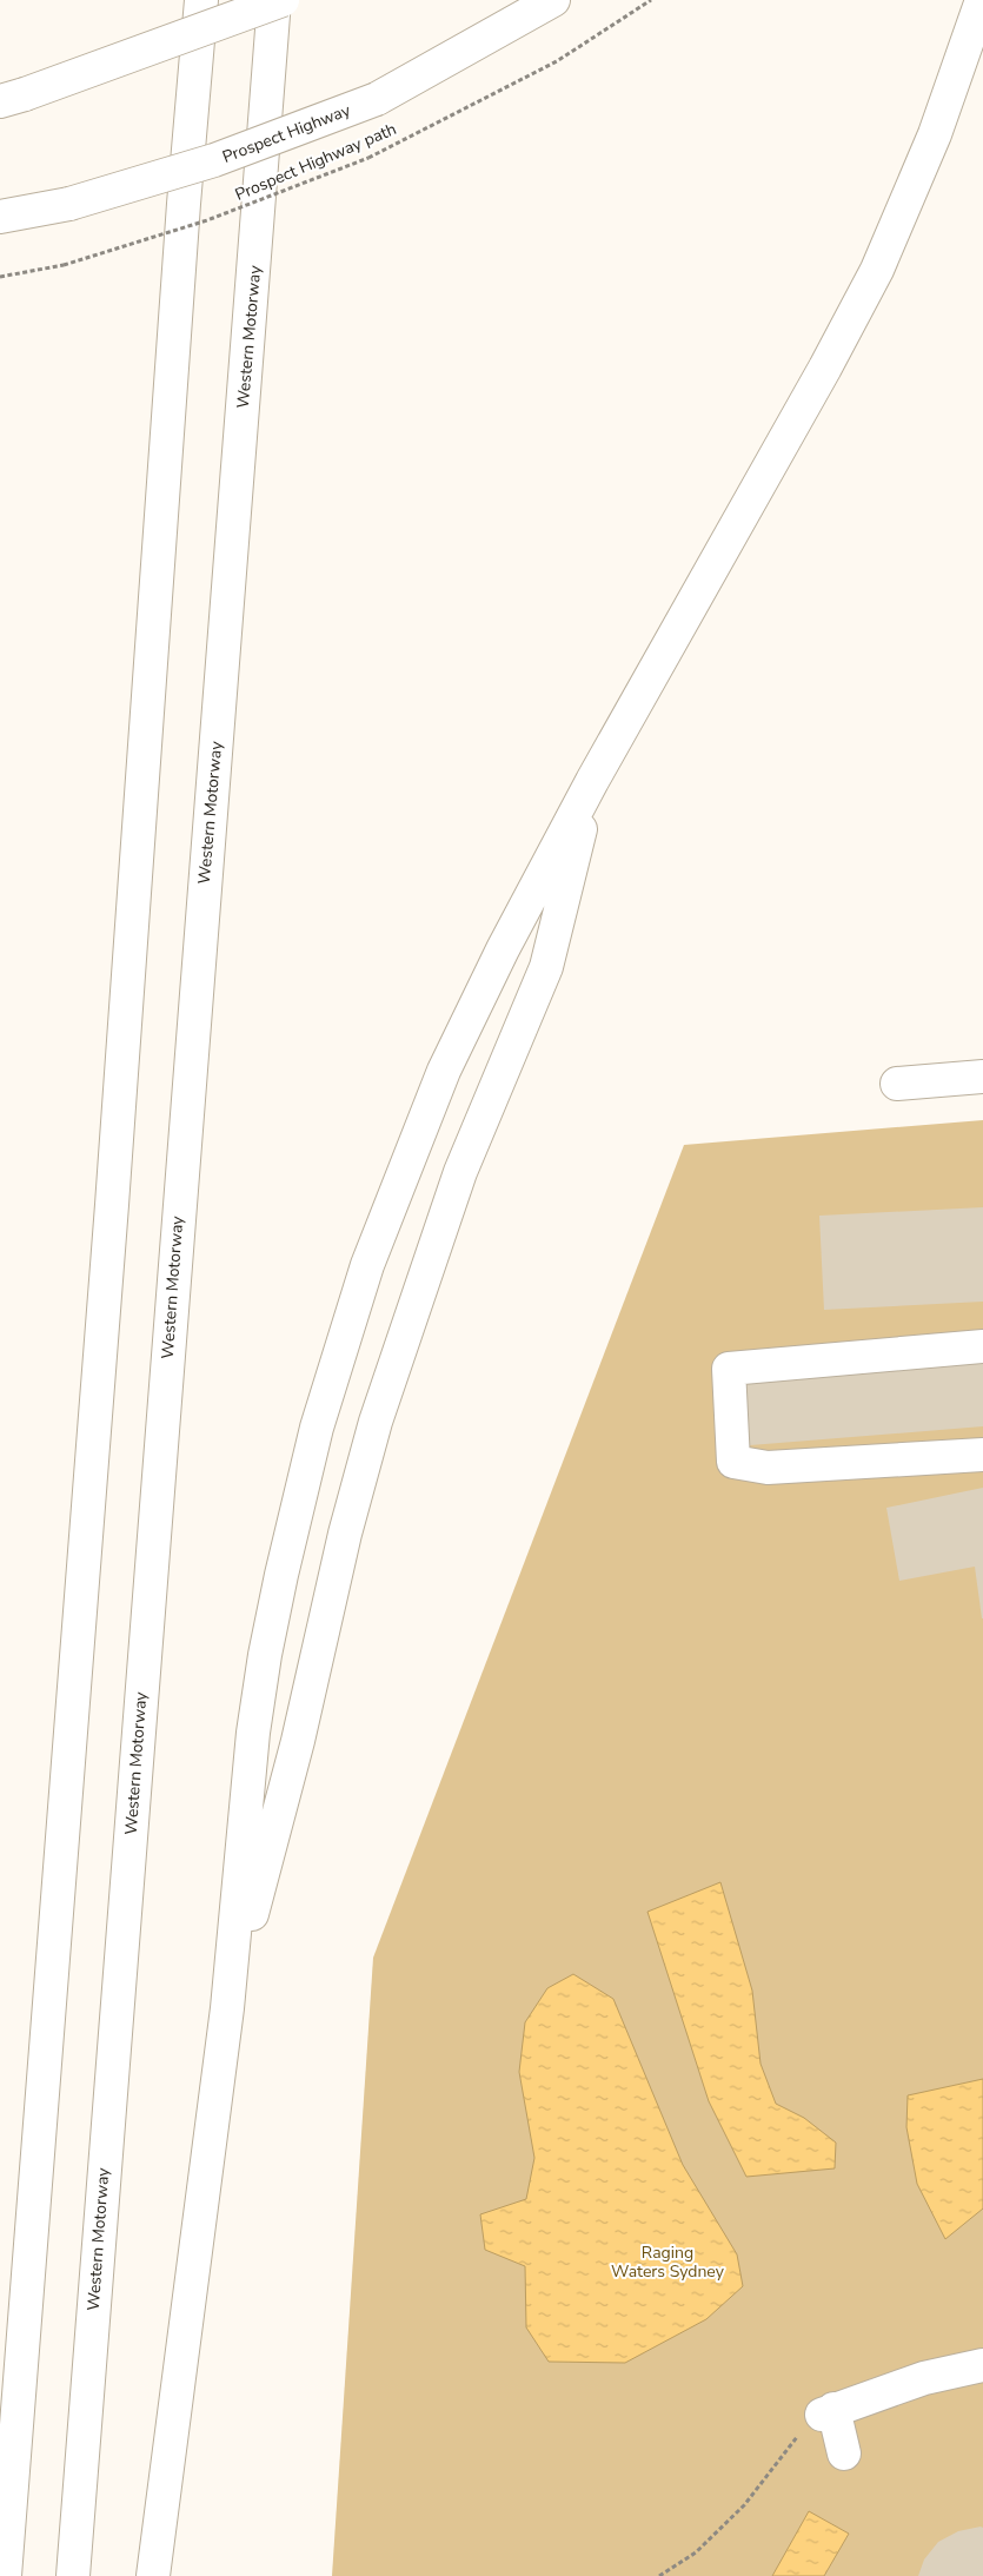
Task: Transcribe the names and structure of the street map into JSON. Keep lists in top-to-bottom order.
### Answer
{
  "streets": {
    "main road": ["Prospect Highway", "Western Motorway"],
    "path": ["Prospect Highway path"]
  },
  "parks": ["Raging Waters Sydney"]
}
